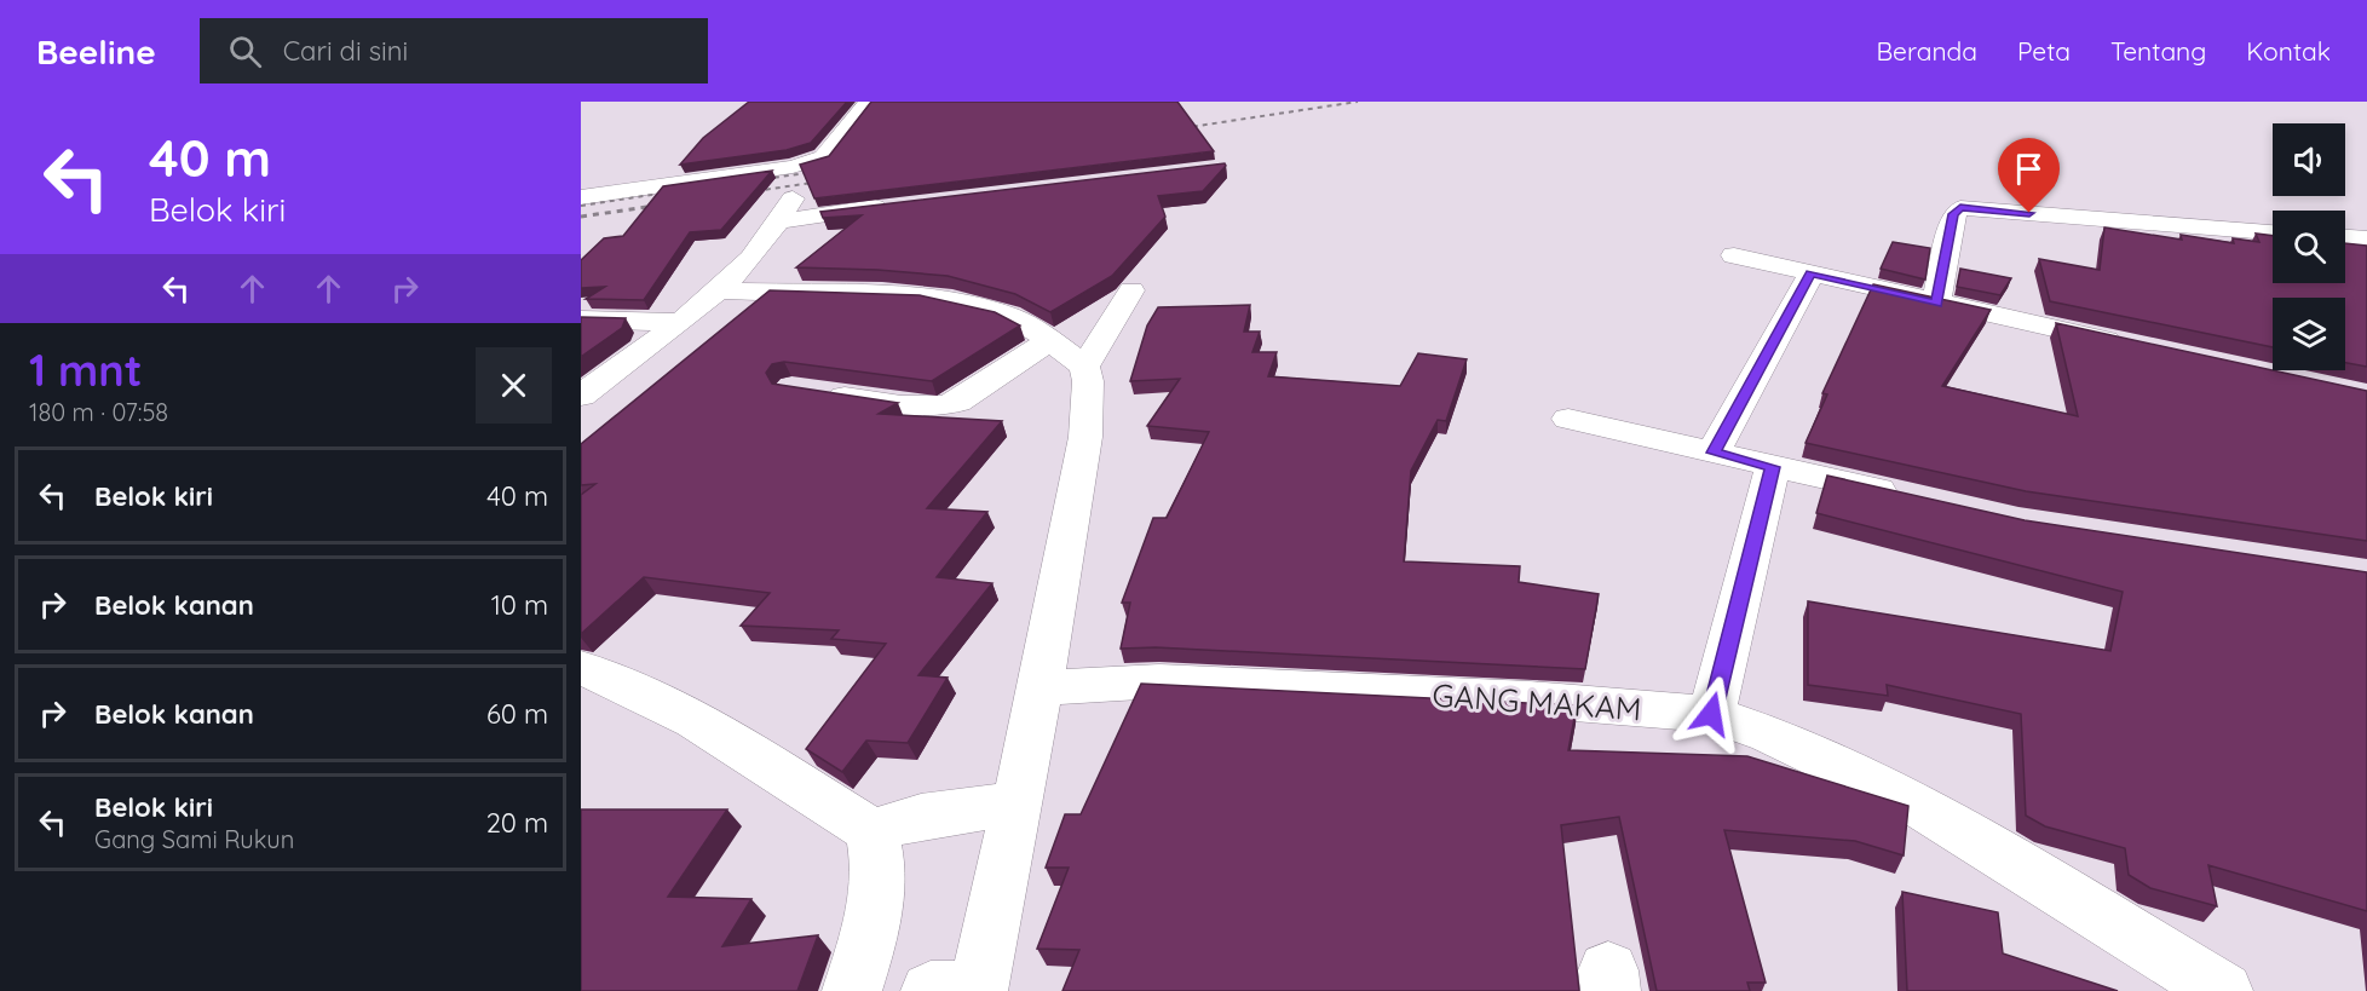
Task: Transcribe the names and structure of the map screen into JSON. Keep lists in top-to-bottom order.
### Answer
{
  "streets": {
    "street": ["GANG MAKAM"]
  },
  "page": {
    "header": "Beeline",
    "search": "Cari di sini",
    "nav": [
      "Beranda",
      "Peta",
      "Tentang",
      "Kontak"
    ],
    "turn": ["40 m", "Belok kiri"],
    "heading": ["1 mnt", "180 m · 07:58"],
    "list": [
      {
        "name": "Belok kiri",
        "value": "40 m"
      },
      {
        "name": "Belok kanan",
        "value": "10 m"
      },
      {
        "name": "Belok kanan",
        "value": "60 m"
      },
      {
        "name": "Belok kiri",
        "note": "Gang Sami Rukun",
        "value": "20 m"
      }
    ]
  }
}
